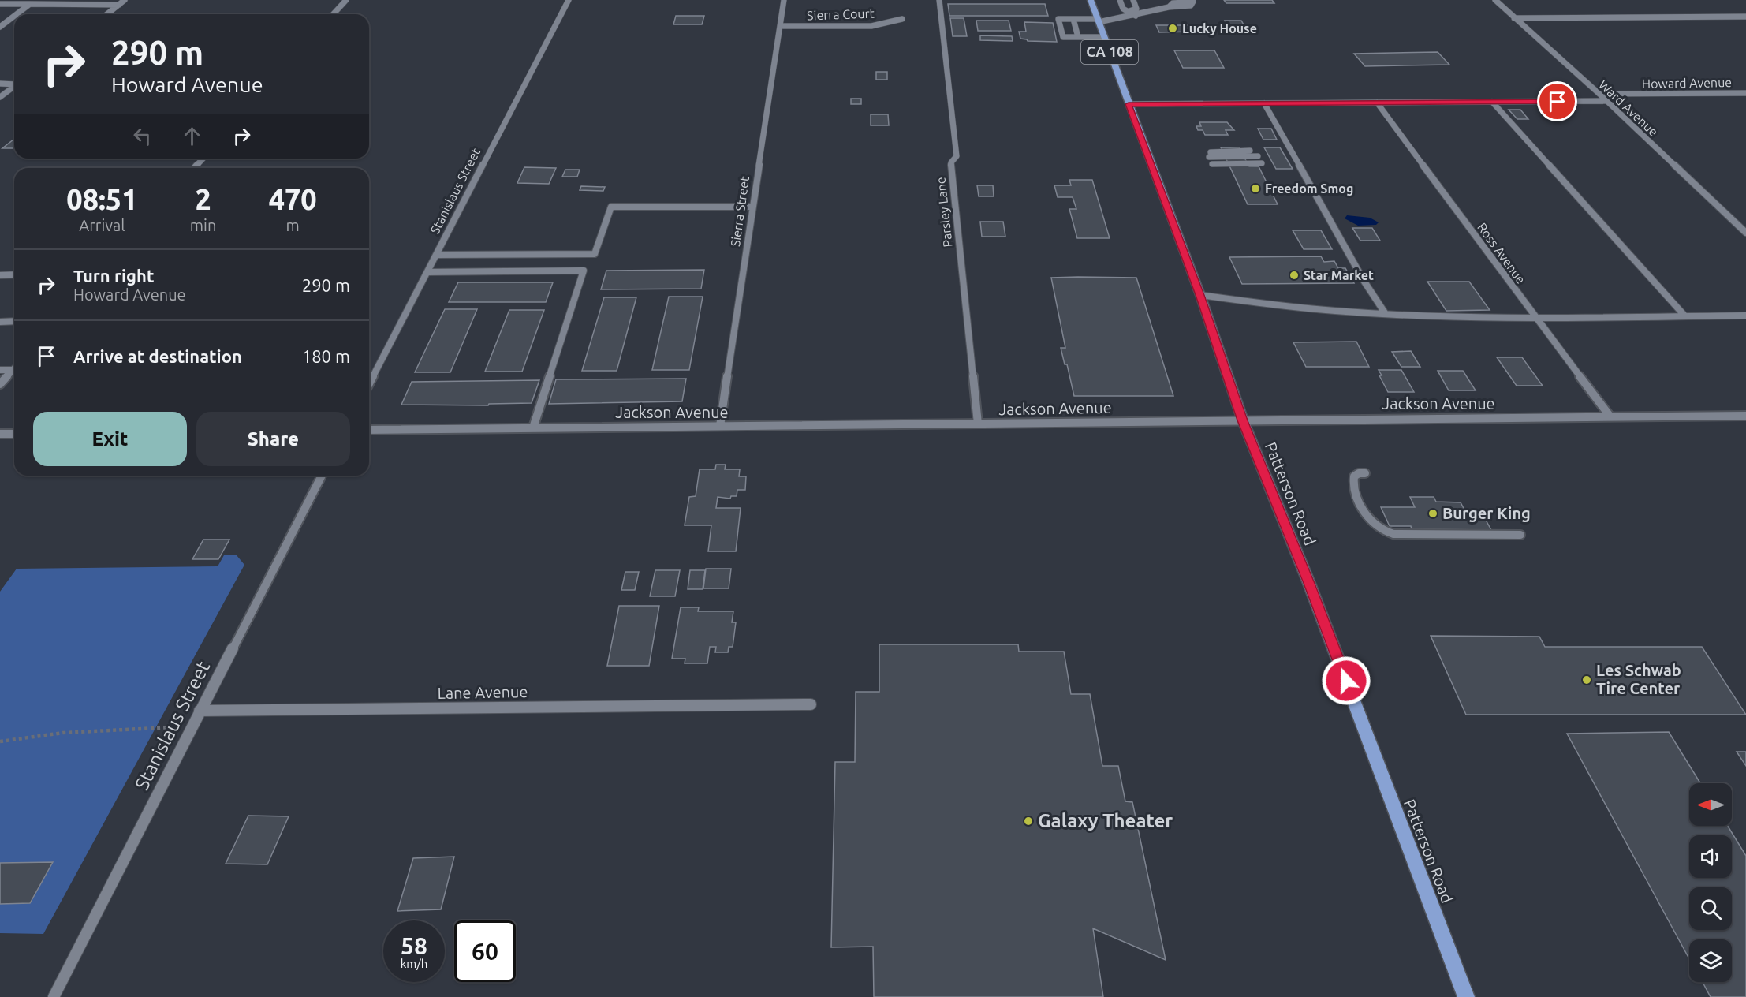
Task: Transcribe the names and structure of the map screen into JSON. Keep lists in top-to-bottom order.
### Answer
{
  "streets": {
    "main road": ["CA 108", "Patterson Road"],
    "street": [
      "Sierra Court",
      "Howard Avenue",
      "Ward Avenue",
      "Stanislaus Street",
      "Sierra Street",
      "Parsley Lane",
      "Ross Avenue",
      "Jackson Avenue",
      "Lane Avenue"
    ]
  },
  "crossings": [
    ["Sierra Court", "Sierra Street"],
    ["Howard Avenue", "Ward Avenue"],
    ["Stanislaus Street", "Lane Avenue"],
    ["Sierra Street", "Jackson Avenue"],
    ["Parsley Lane", "Jackson Avenue"],
    ["Ross Avenue", "Jackson Avenue"],
    ["Jackson Avenue", "Patterson Road"]
  ],
  "places": [
    "Lucky House",
    "Freedom Smog",
    "Star Market",
    "Burger King",
    "Les Schwab Tire Center",
    "Galaxy Theater"
  ],
  "north": "left",
  "page": {
    "turn": ["290 m", "Howard Avenue"],
    "eta": [
      "08:51",
      "Arrival",
      "2",
      "min",
      "470",
      "m"
    ],
    "list": [
      {
        "name": "Turn right",
        "note": "Howard Avenue",
        "value": "290 m"
      },
      {
        "name": "Arrive at destination",
        "value": "180 m"
      }
    ],
    "buttons": ["Exit", "Share"],
    "speed": "58 km/h",
    "limit": "60"
  }
}
